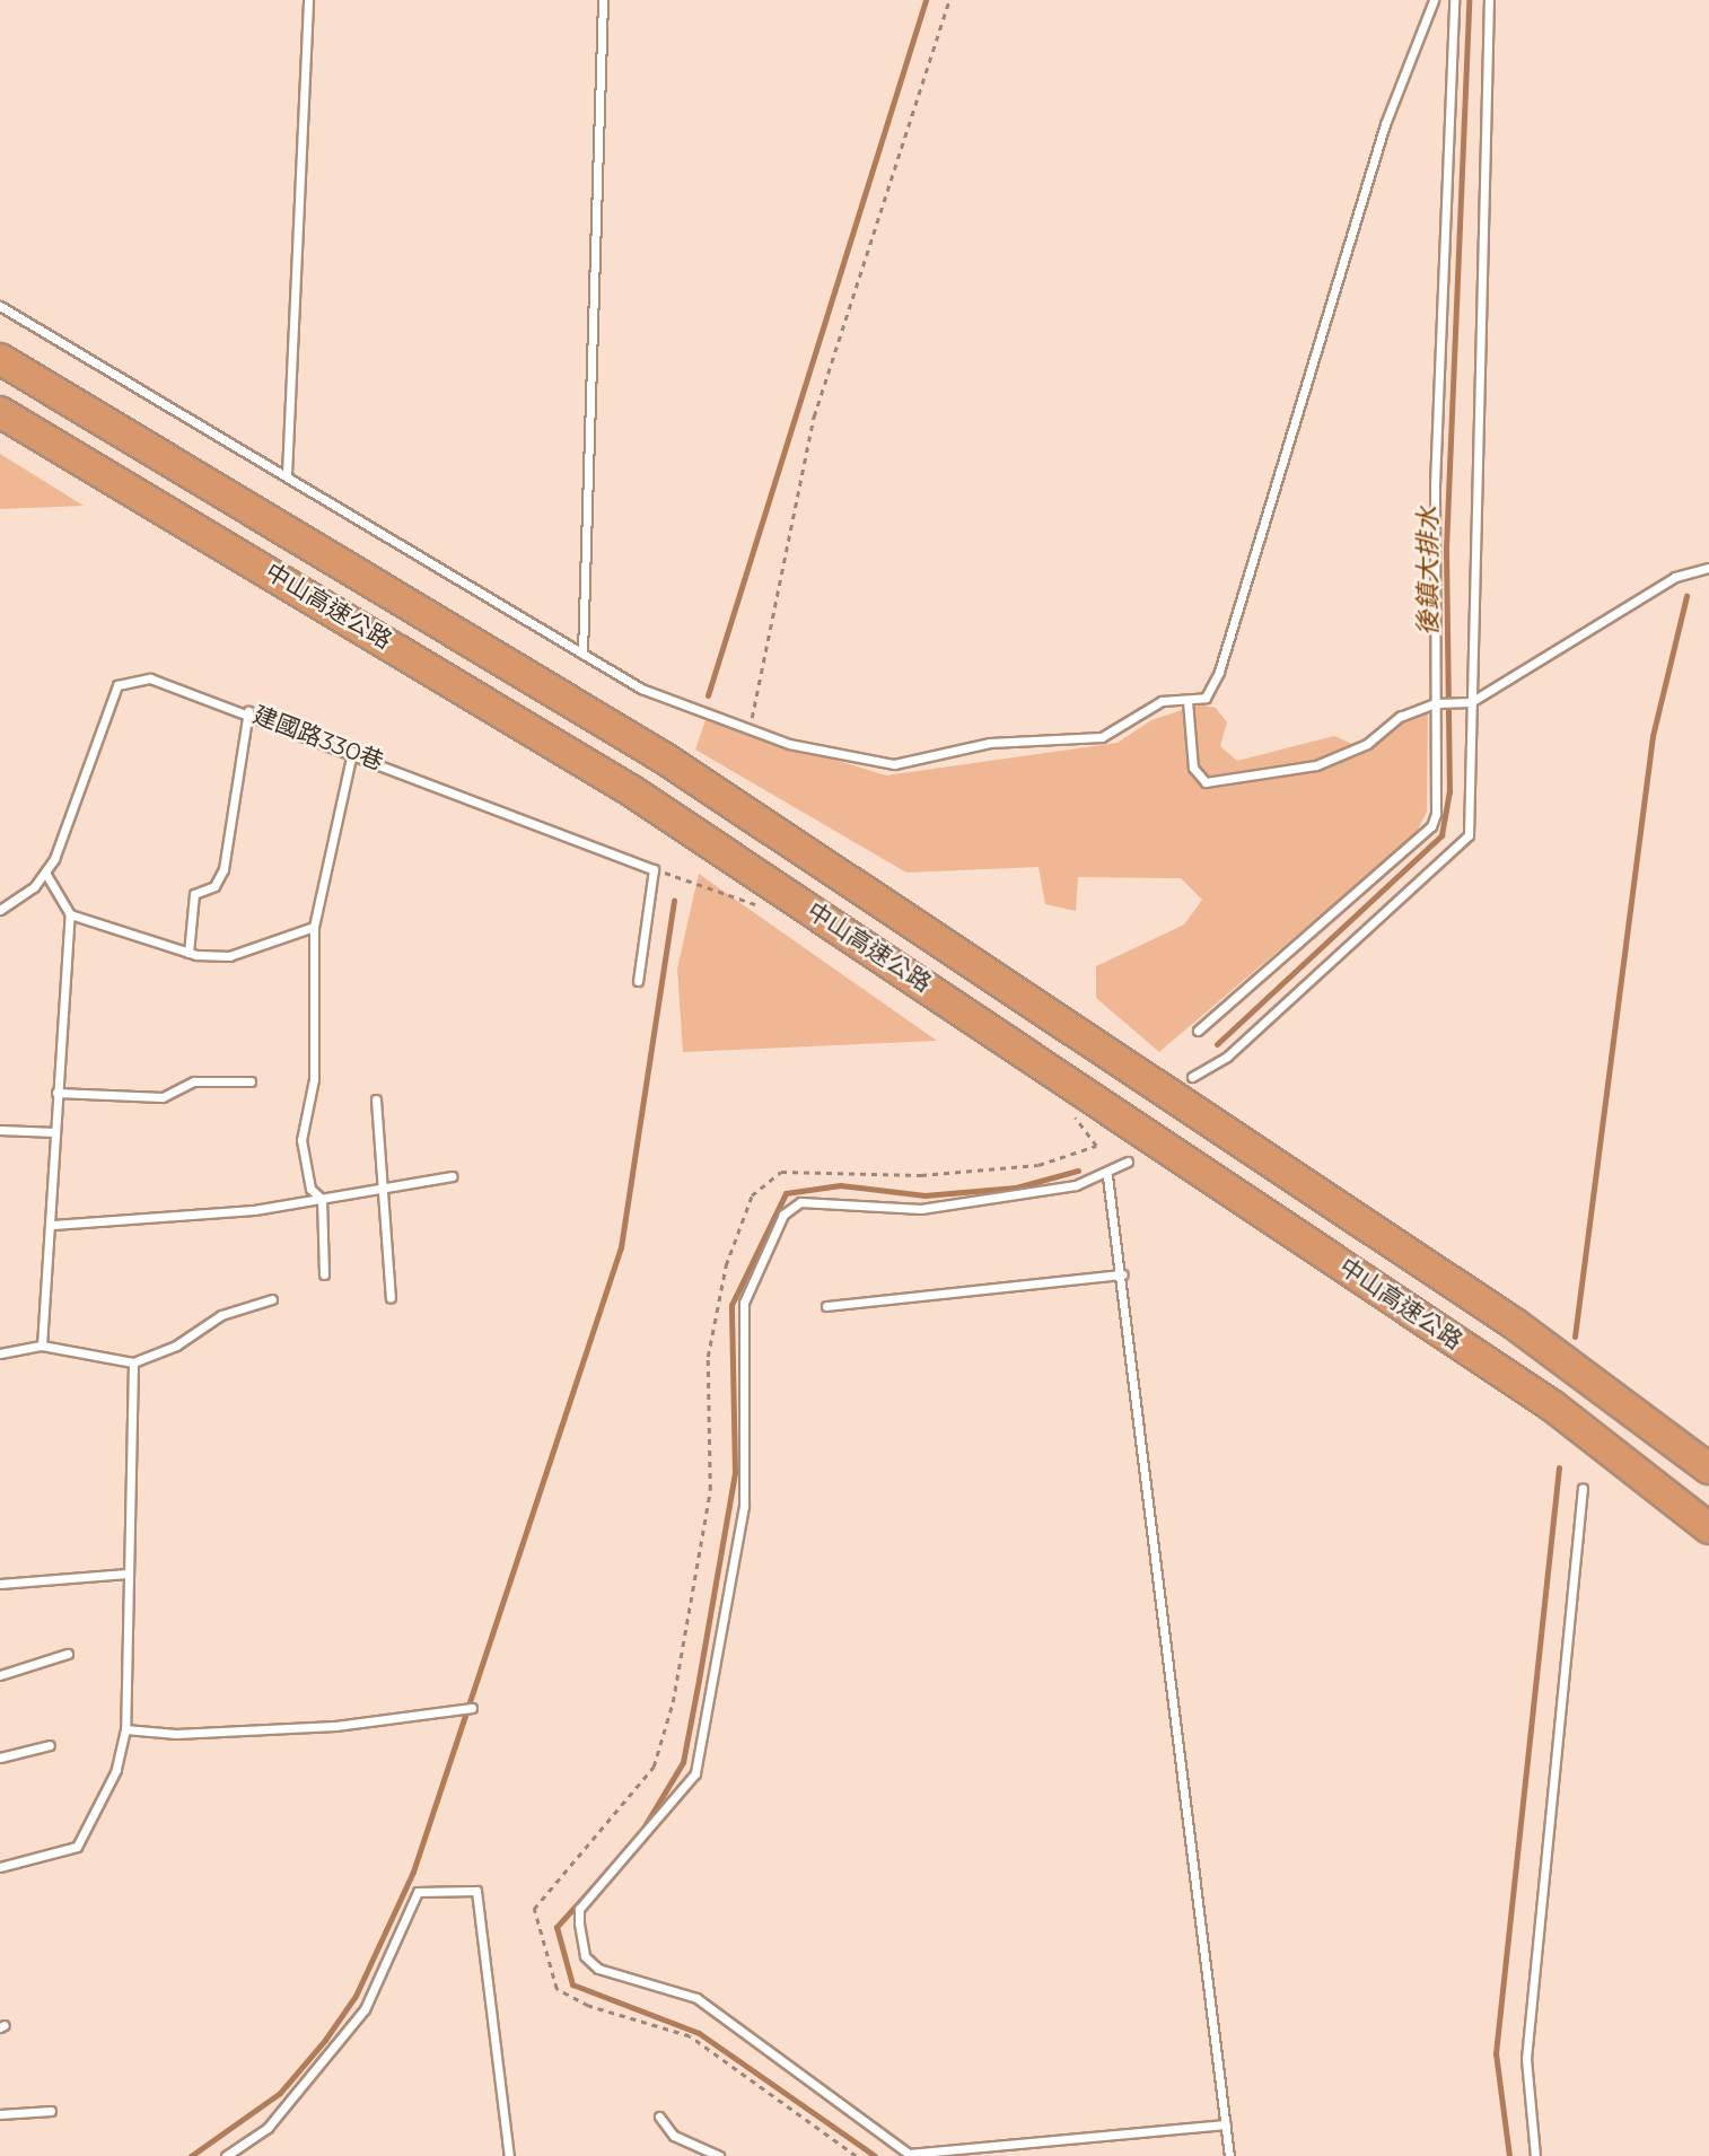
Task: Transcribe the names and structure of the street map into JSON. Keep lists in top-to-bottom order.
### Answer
{
  "streets": {
    "highway": ["中山高速公路"],
    "lane": ["建國路330巷"]
  },
  "water": ["後鎮大排水"]
}
